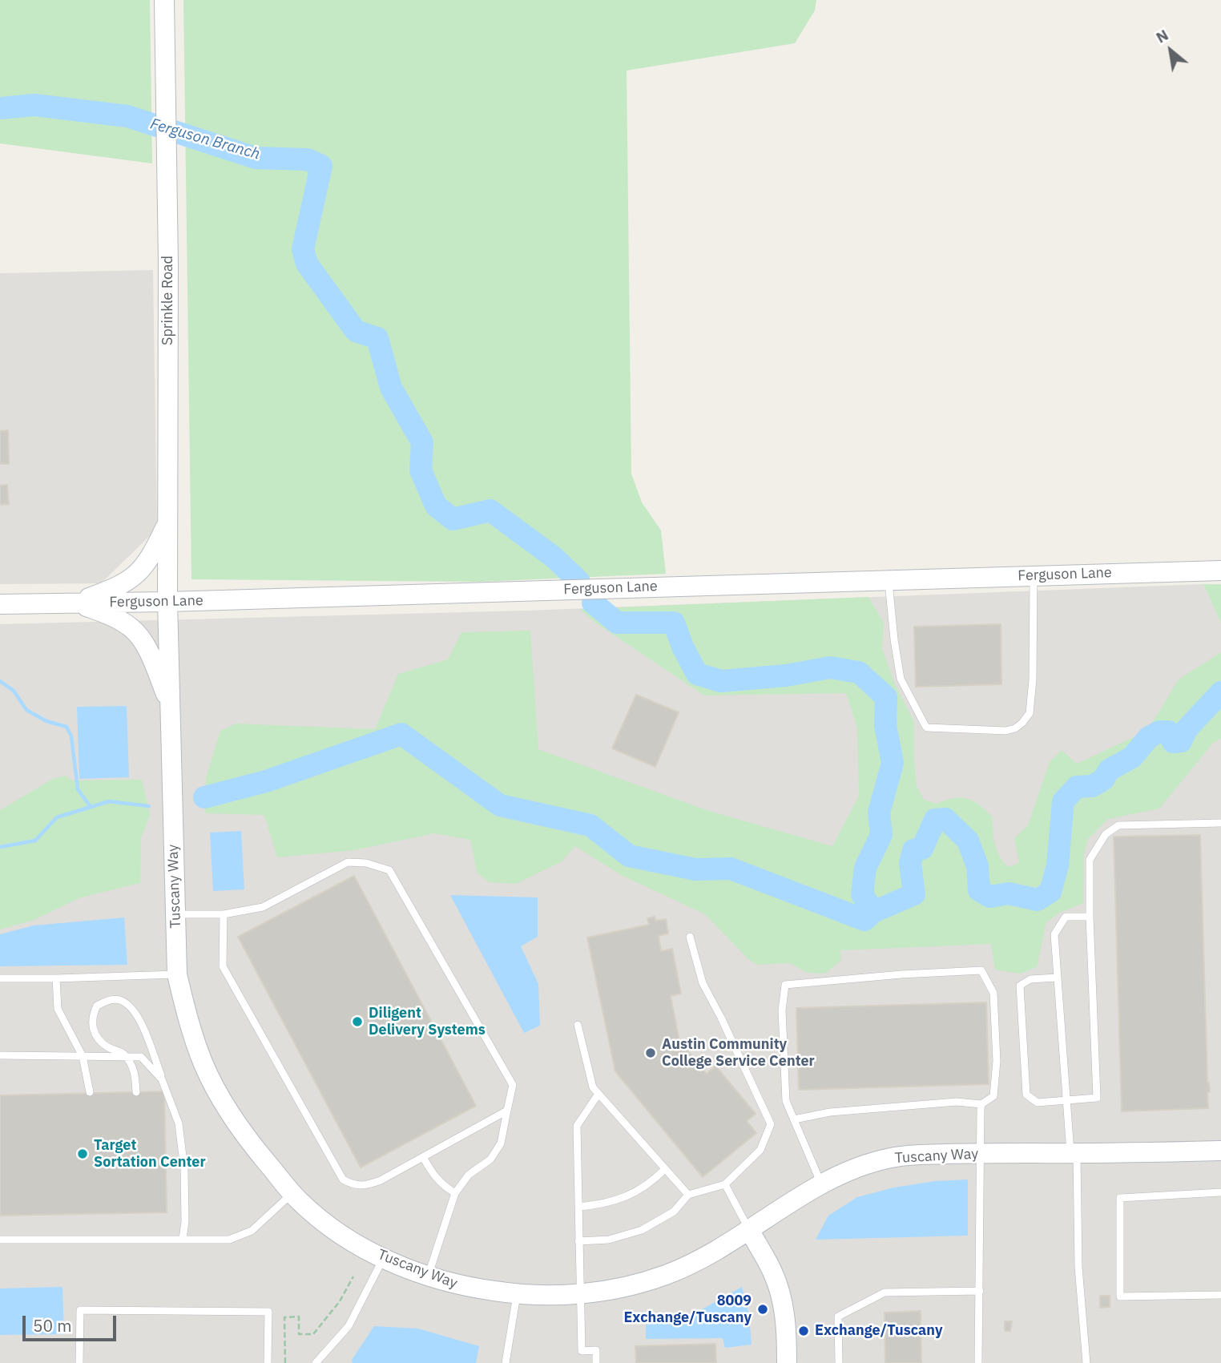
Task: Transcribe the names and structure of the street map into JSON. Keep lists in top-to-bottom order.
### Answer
{
  "streets": {
    "street": ["Sprinkle Road", "Ferguson Lane", "Tuscany Way"]
  },
  "crossings": [
    ["Sprinkle Road", "Ferguson Lane"],
    ["Sprinkle Road", "Tuscany Way"],
    ["Ferguson Lane", "Tuscany Way"]
  ],
  "water": ["Ferguson Branch"],
  "places": [
    "Diligent Delivery Systems",
    "Austin Community College Service Center",
    "Target Sortation Center",
    "8009 Exchange/Tuscany",
    "Exchange/Tuscany"
  ],
  "scale_bar": "50 m",
  "north": "top left"
}
